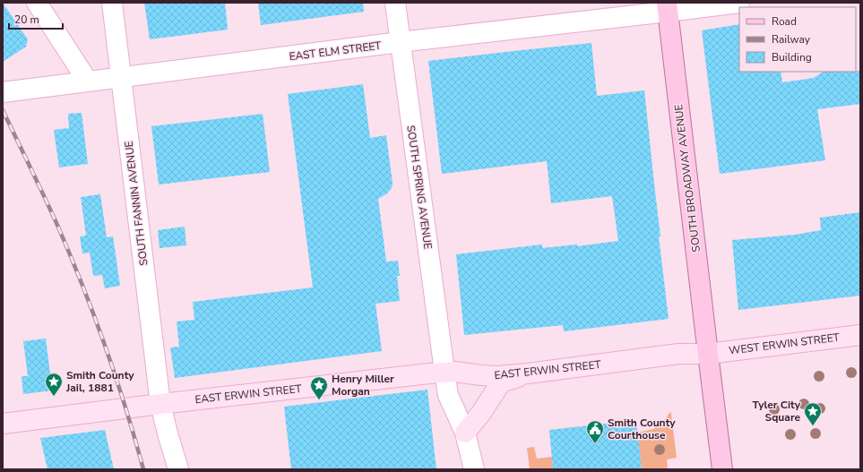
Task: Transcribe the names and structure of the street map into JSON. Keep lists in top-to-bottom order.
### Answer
{
  "streets": {
    "main road": ["SOUTH BROADWAY AVENUE", "WEST ERWIN STREET", "EAST ERWIN STREET"],
    "street": ["EAST ELM STREET", "SOUTH SPRING AVENUE", "SOUTH FANNIN AVENUE"]
  },
  "crossings": [
    ["EAST ELM STREET", "SOUTH BROADWAY AVENUE"],
    ["EAST ELM STREET", "SOUTH SPRING AVENUE"],
    ["EAST ELM STREET", "SOUTH FANNIN AVENUE"],
    ["SOUTH BROADWAY AVENUE", "WEST ERWIN STREET"],
    ["SOUTH BROADWAY AVENUE", "EAST ERWIN STREET"],
    ["SOUTH SPRING AVENUE", "EAST ERWIN STREET"],
    ["SOUTH FANNIN AVENUE", "EAST ERWIN STREET"],
    ["WEST ERWIN STREET", "EAST ERWIN STREET"]
  ],
  "places": {
    "place": ["Smith County Jail, 1881", "Henry Miller Morgan", "Tyler City Square"],
    "public building": ["Smith County Courthouse"]
  },
  "legend": ["Road", "Railway", "Building"],
  "scale_bar": "20 m"
}
